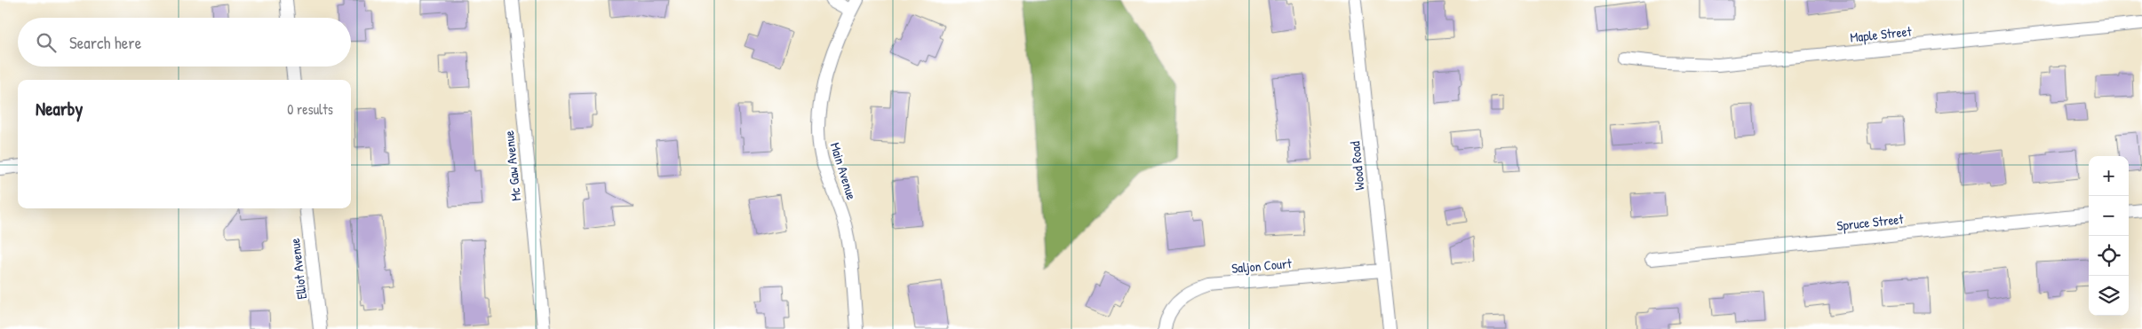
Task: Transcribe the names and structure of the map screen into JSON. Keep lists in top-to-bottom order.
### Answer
{
  "streets": {
    "street": [
      "Maple Street",
      "Mc Gaw Avenue",
      "Wood Road",
      "Main Avenue",
      "Spruce Street",
      "Saljon Court",
      "Elliot Avenue"
    ]
  },
  "crossings": [
    ["Wood Road", "Saljon Court"]
  ],
  "page": {
    "search": "Search here",
    "heading": ["Nearby", "0 results"],
    "map_buttons": ["+", "−"]
  }
}
